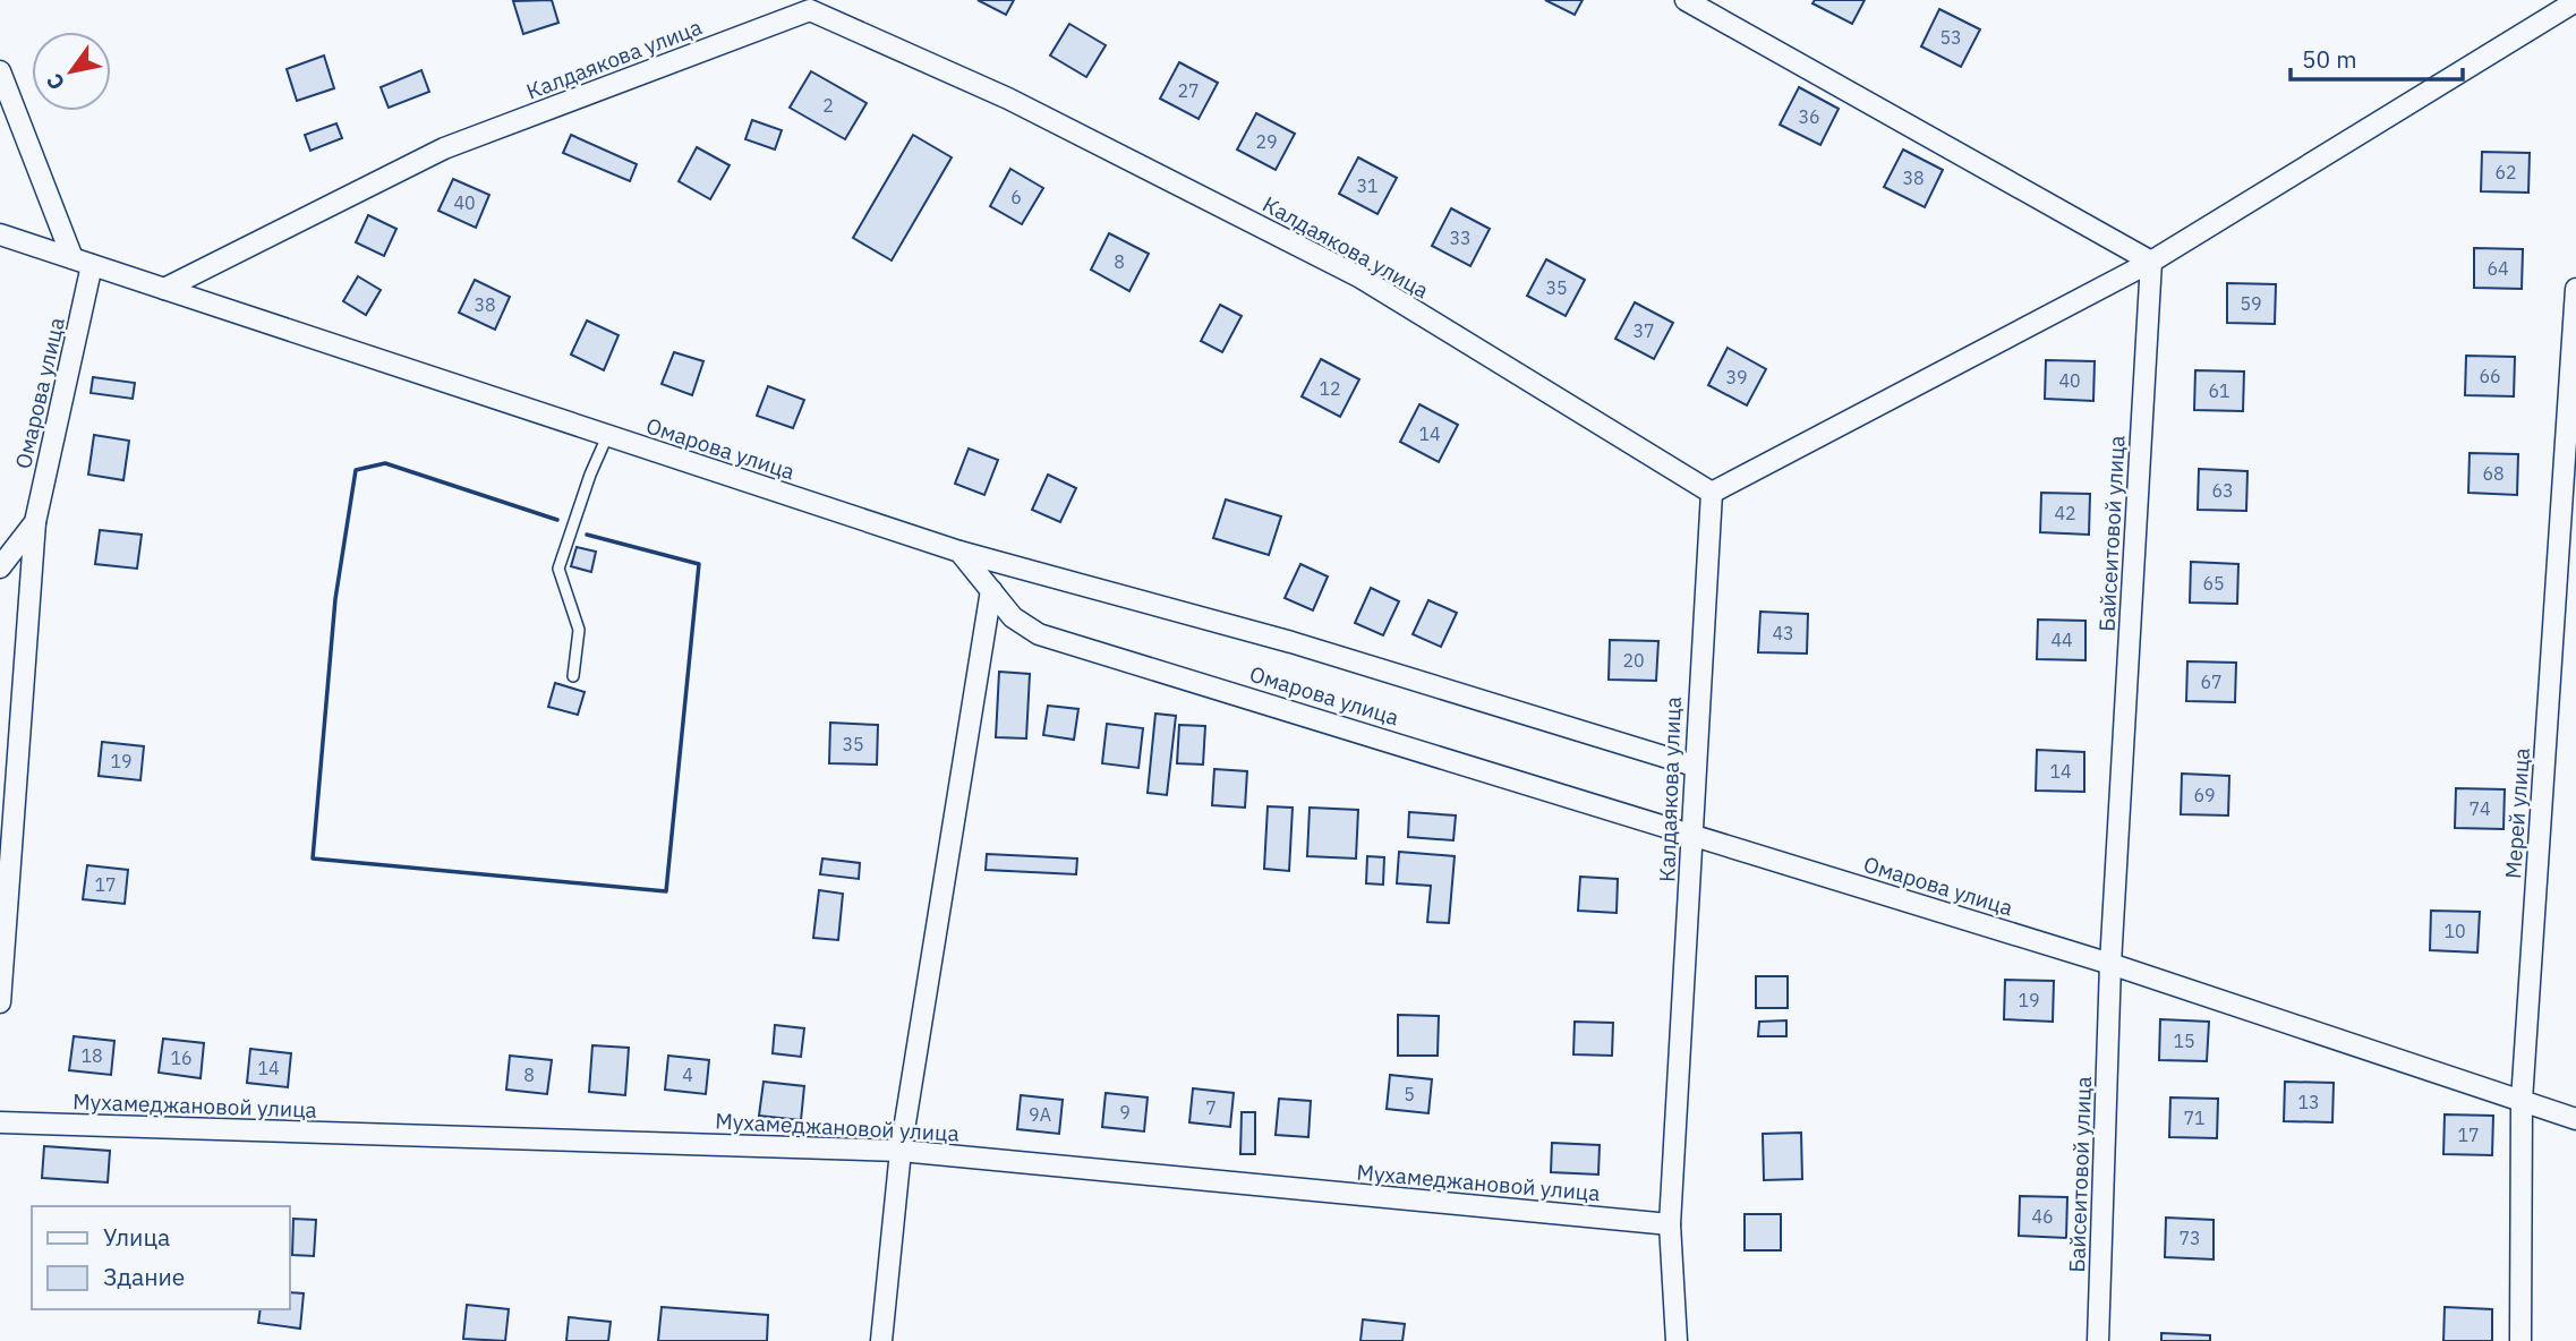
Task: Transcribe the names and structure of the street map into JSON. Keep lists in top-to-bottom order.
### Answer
{
  "streets": {
    "street": [
      "Калдаякова улица",
      "Омарова улица",
      "Байсеитовой улица",
      "Мерей улица",
      "Мухамеджановой улица"
    ]
  },
  "crossings": [
    ["Калдаякова улица", "Омарова улица"],
    ["Калдаякова улица", "Мухамеджановой улица"],
    ["Омарова улица", "Байсеитовой улица"],
    ["Омарова улица", "Мерей улица"]
  ],
  "house_numbers": [
    "53",
    "27",
    "2",
    "36",
    "29",
    "62",
    "38",
    "31",
    "6",
    "40",
    "33",
    "8",
    "64",
    "35",
    "59",
    "38",
    "37",
    "66",
    "39",
    "40",
    "12",
    "61",
    "14",
    "68",
    "63",
    "42",
    "65",
    "43",
    "44",
    "20",
    "67",
    "35",
    "19",
    "14",
    "69",
    "74",
    "17",
    "10",
    "19",
    "15",
    "18",
    "16",
    "14",
    "8",
    "4",
    "5",
    "13",
    "7",
    "9",
    "9А",
    "71",
    "17",
    "46",
    "73"
  ],
  "legend": ["Улица", "Здание"],
  "scale_bar": "50 m",
  "north": "bottom left"
}
